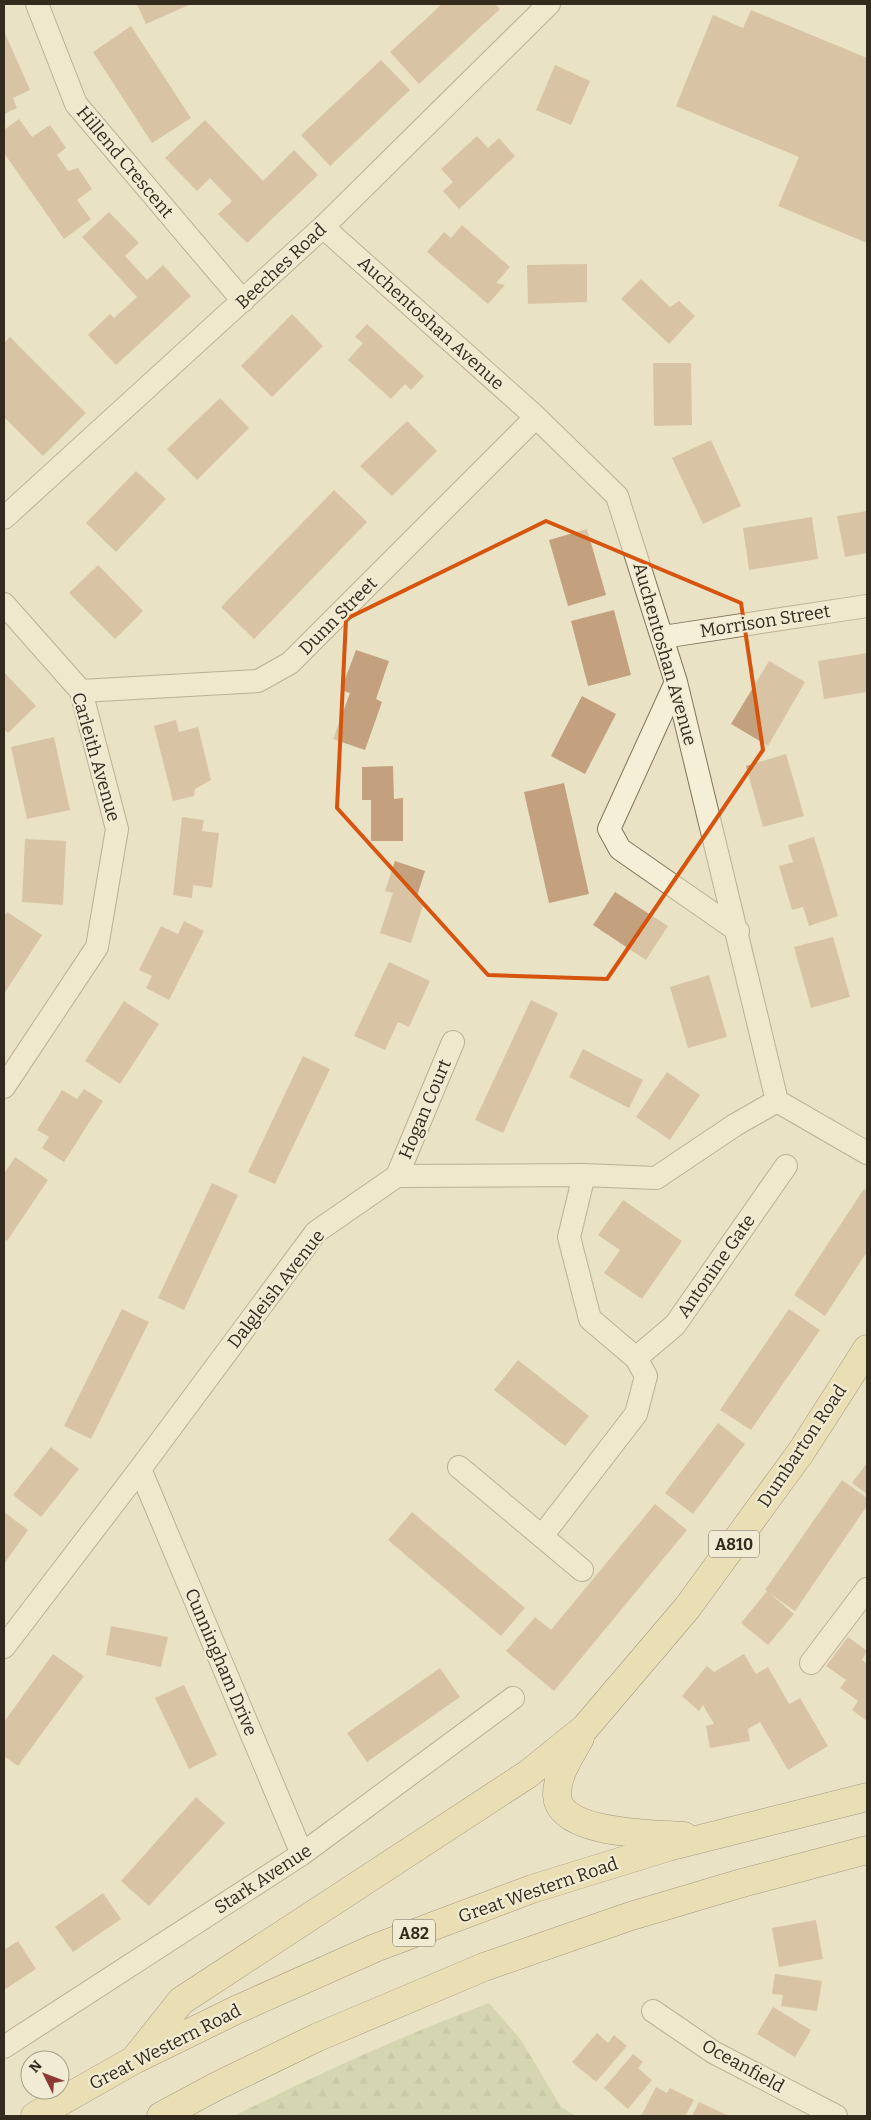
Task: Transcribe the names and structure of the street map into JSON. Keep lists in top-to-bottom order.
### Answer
{
  "streets": {
    "main road": [
      "Dumbarton Road",
      "A810",
      "Great Western Road",
      "A82"
    ],
    "street": [
      "Hillend Crescent",
      "Beeches Road",
      "Auchentoshan Avenue",
      "Dunn Street",
      "Morrison Street",
      "Carleith Avenue",
      "Hogan Court",
      "Antonine Gate",
      "Dalgleish Avenue",
      "Cunningham Drive",
      "Stark Avenue",
      "Oceanfield"
    ]
  },
  "crossings": [
    ["Hillend Crescent", "Beeches Road"],
    ["Beeches Road", "Auchentoshan Avenue"],
    ["Auchentoshan Avenue", "Dunn Street"],
    ["Auchentoshan Avenue", "Morrison Street"],
    ["Dunn Street", "Carleith Avenue"],
    ["Hogan Court", "Dalgleish Avenue"],
    ["Dalgleish Avenue", "Cunningham Drive"],
    ["Cunningham Drive", "Stark Avenue"]
  ],
  "north": "top left"
}
